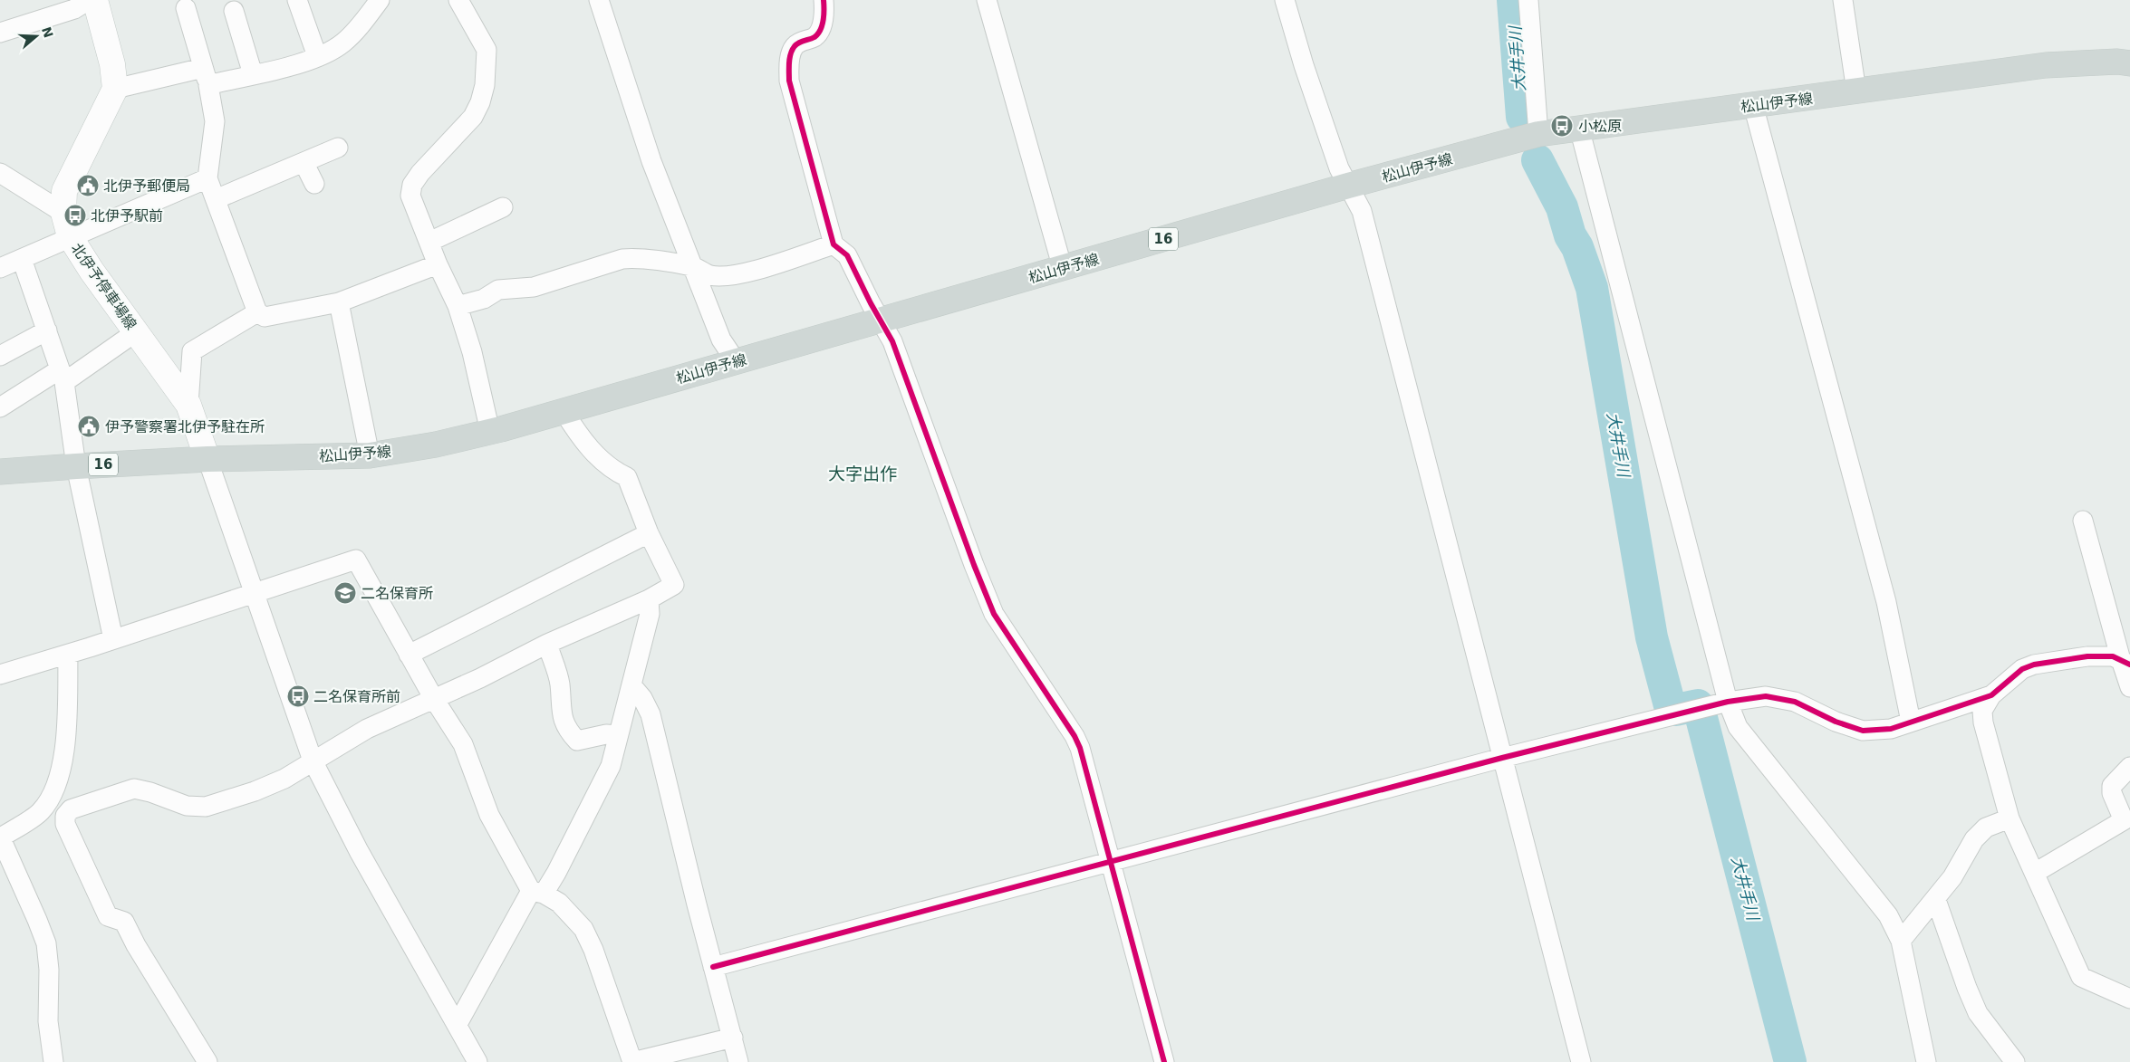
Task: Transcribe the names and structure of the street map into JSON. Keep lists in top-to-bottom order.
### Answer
{
  "streets": {
    "main road": ["松山伊予線", "16", "北伊予停車場線"]
  },
  "crossings": [
    ["松山伊予線", "北伊予停車場線"]
  ],
  "districts": ["大字出作"],
  "water": ["大井手川"],
  "places": {
    "bus stop": ["小松原", "北伊予駅前", "二名保育所前"],
    "public building": ["北伊予郵便局", "伊予警察署北伊予駐在所"],
    "school or university": ["二名保育所"]
  },
  "north": "right"
}
